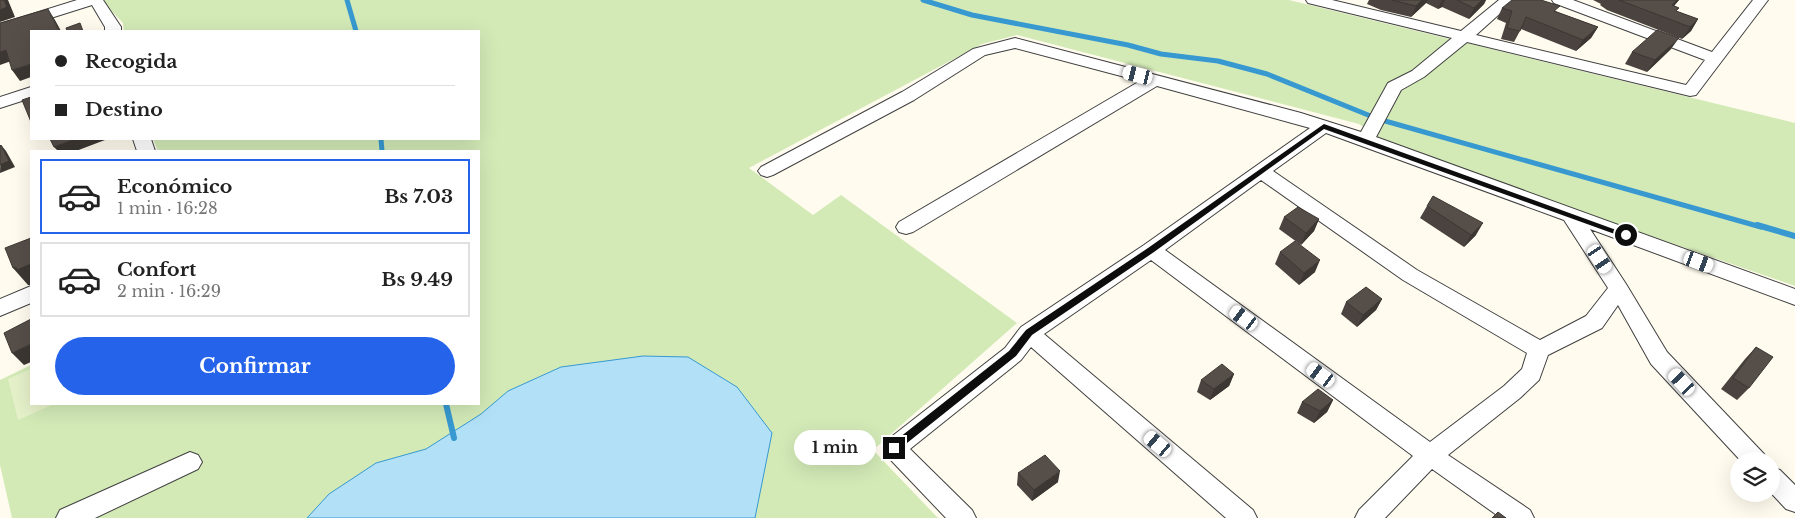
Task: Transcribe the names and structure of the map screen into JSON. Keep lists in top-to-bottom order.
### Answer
{
  "page": {
    "banner": ["Recogida", "Destino"],
    "list": [
      {
        "name": "Económico",
        "note": "1 min · 16:28",
        "value": "Bs 7.03"
      },
      {
        "name": "Confort",
        "note": "2 min · 16:29",
        "value": "Bs 9.49"
      }
    ],
    "buttons": "Confirmar",
    "bubble": "1 min"
  }
}
